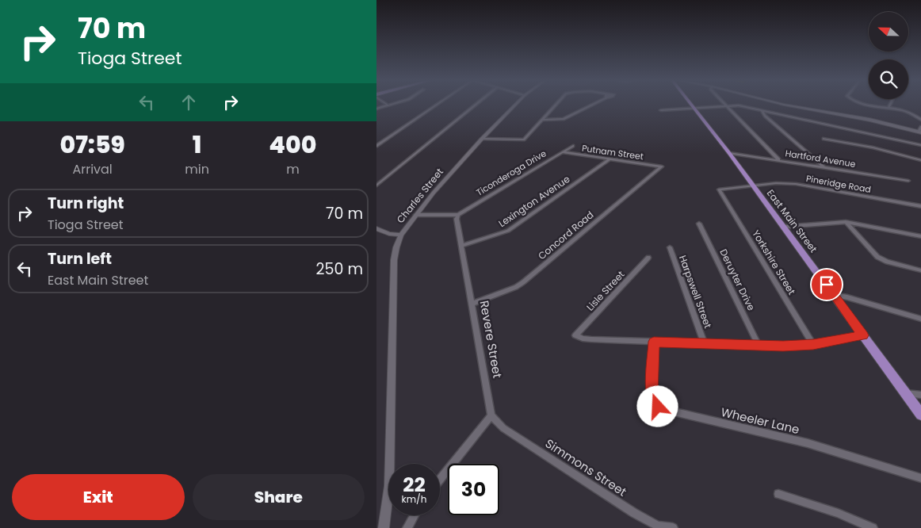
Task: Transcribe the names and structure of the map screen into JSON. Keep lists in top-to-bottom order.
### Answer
{
  "streets": {
    "highway": ["East Main Street"],
    "street": [
      "Putnam Street",
      "Hartford Avenue",
      "Ticonderoga Drive",
      "Pineridge Road",
      "Charles Street",
      "Lexington Avenue",
      "Concord Road",
      "Yorkshire Street",
      "Deruyter Drive",
      "Lisle Street",
      "Harpswell Street",
      "Revere Street",
      "Wheeler Lane",
      "Simmons Street"
    ]
  },
  "crossings": [
    ["Putnam Street", "Ticonderoga Drive"],
    ["Putnam Street", "Lexington Avenue"],
    ["Putnam Street", "Concord Road"],
    ["Hartford Avenue", "East Main Street"],
    ["Ticonderoga Drive", "Revere Street"],
    ["Pineridge Road", "East Main Street"],
    ["Pineridge Road", "Yorkshire Street"],
    ["Lexington Avenue", "Revere Street"],
    ["East Main Street", "Yorkshire Street"],
    ["Concord Road", "Revere Street"],
    ["Lisle Street", "Wheeler Lane"],
    ["Revere Street", "Simmons Street"]
  ],
  "north": "left",
  "page": {
    "turn": ["70 m", "Tioga Street"],
    "eta": [
      "07:59",
      "Arrival",
      "1",
      "min",
      "400",
      "m"
    ],
    "list": [
      {
        "name": "Turn right",
        "note": "Tioga Street",
        "value": "70 m"
      },
      {
        "name": "Turn left",
        "note": "East Main Street",
        "value": "250 m"
      }
    ],
    "speed": "22 km/h",
    "limit": "30",
    "buttons": ["Exit", "Share"]
  }
}
